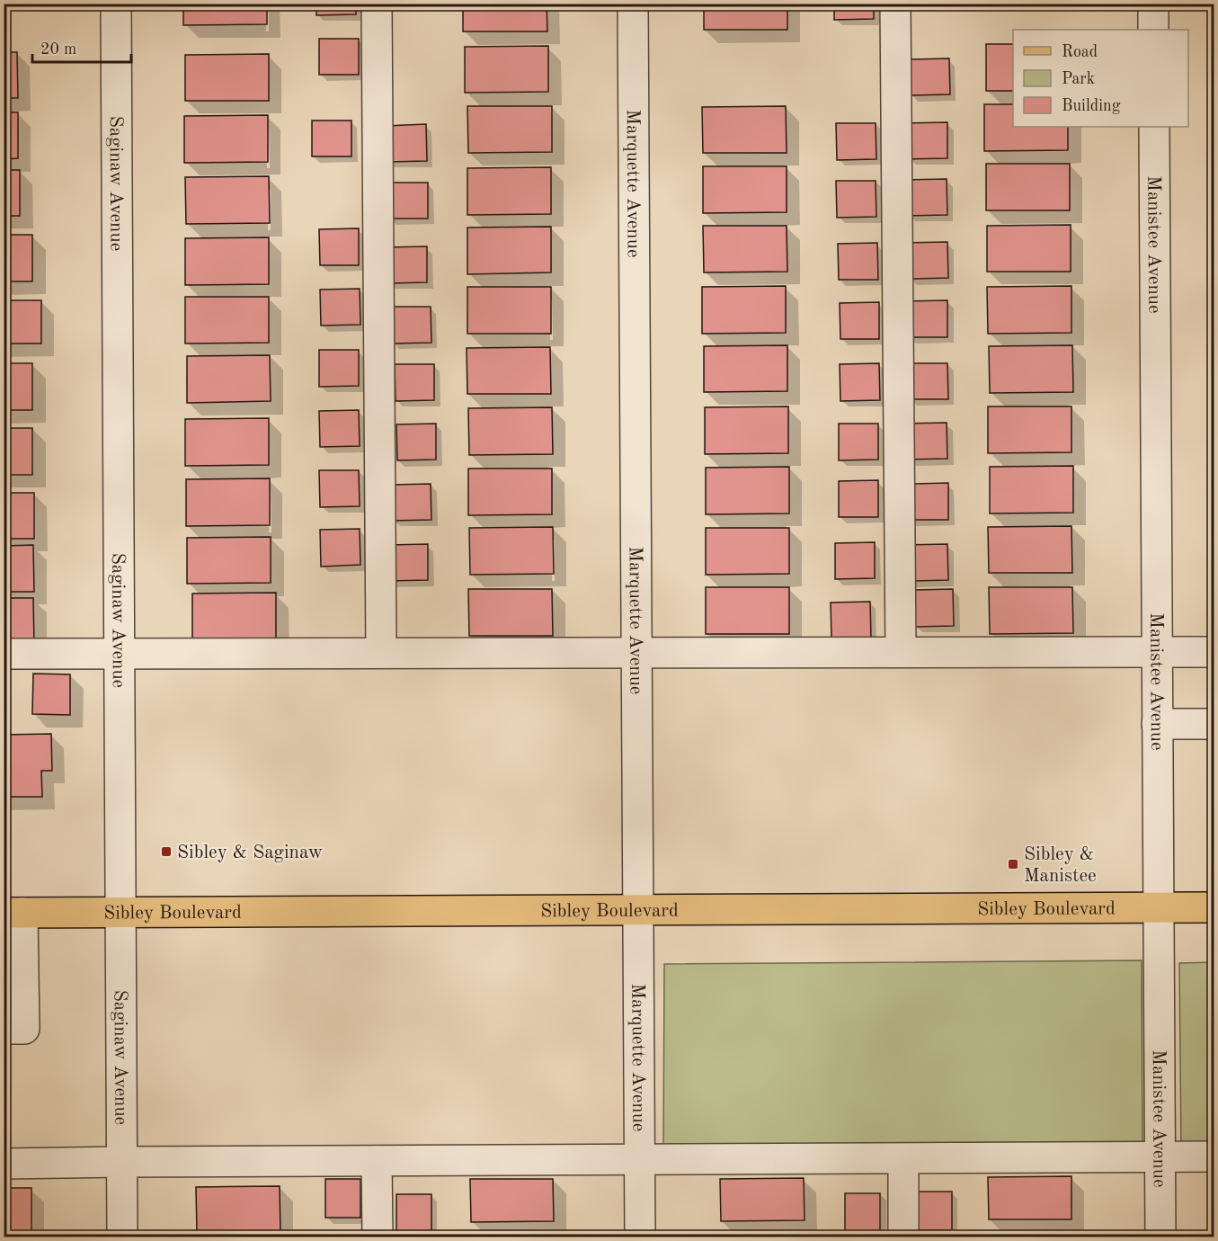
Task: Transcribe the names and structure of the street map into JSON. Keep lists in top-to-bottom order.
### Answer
{
  "streets": {
    "main road": ["Sibley Boulevard"],
    "street": ["Saginaw Avenue", "Marquette Avenue", "Manistee Avenue"]
  },
  "crossings": [
    ["Saginaw Avenue", "Sibley Boulevard"],
    ["Marquette Avenue", "Sibley Boulevard"],
    ["Manistee Avenue", "Sibley Boulevard"]
  ],
  "places": {
    "transit": ["Sibley & Saginaw", "Sibley & Manistee"]
  },
  "legend": ["Road", "Park", "Building"],
  "scale_bar": "20 m"
}
